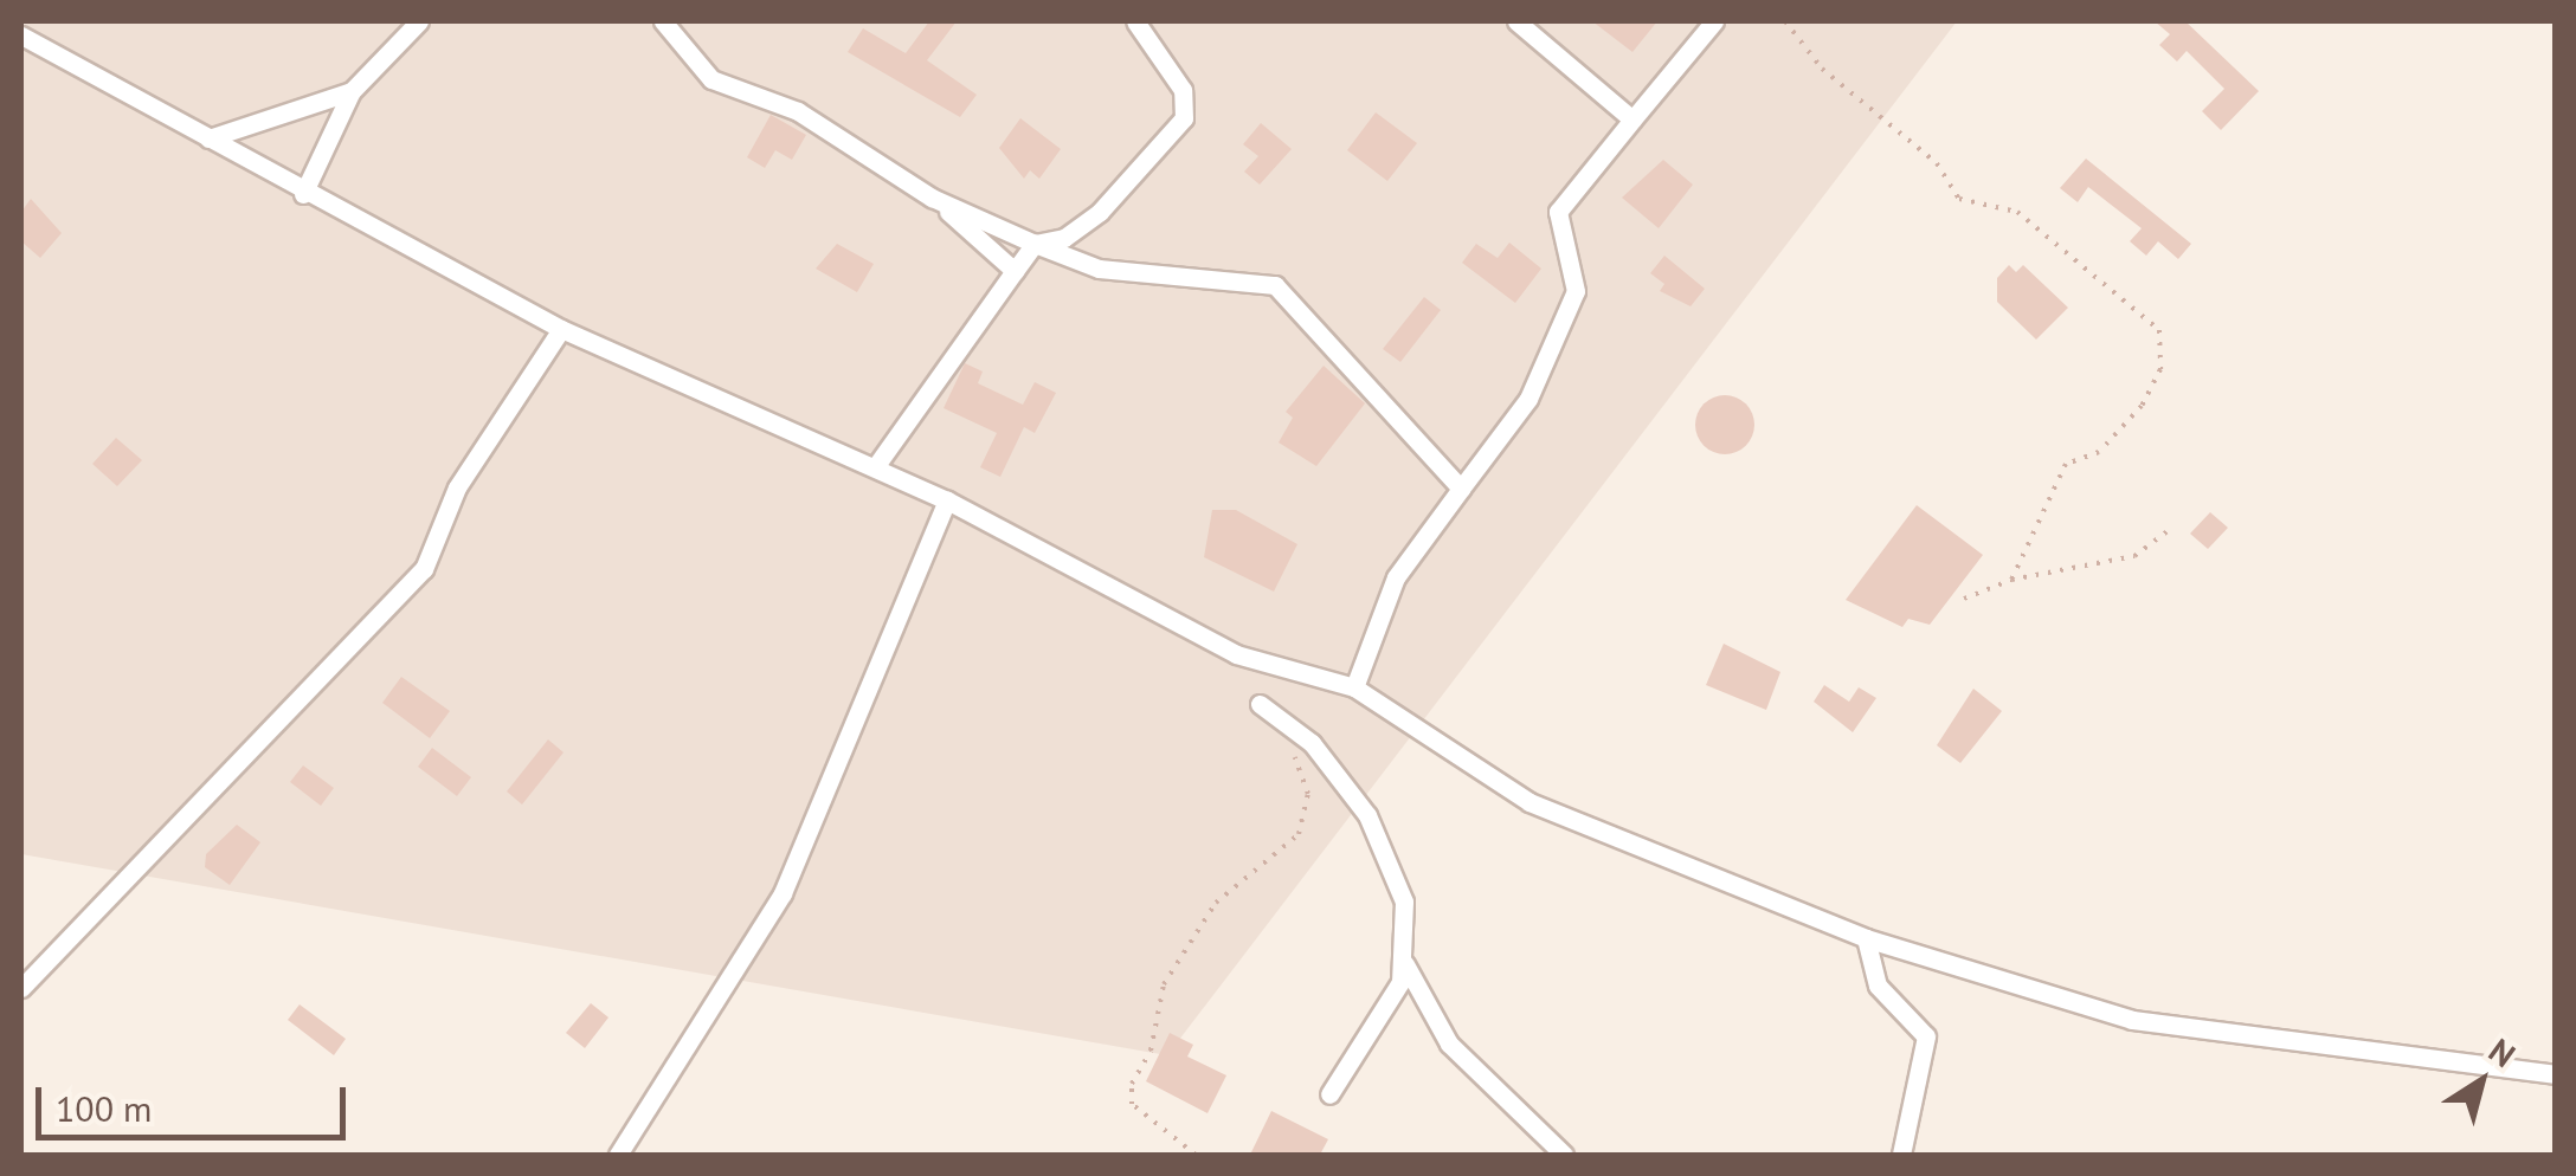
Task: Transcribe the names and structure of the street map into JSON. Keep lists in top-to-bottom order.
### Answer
{
  "scale_bar": "100 m",
  "north": "top right"
}
